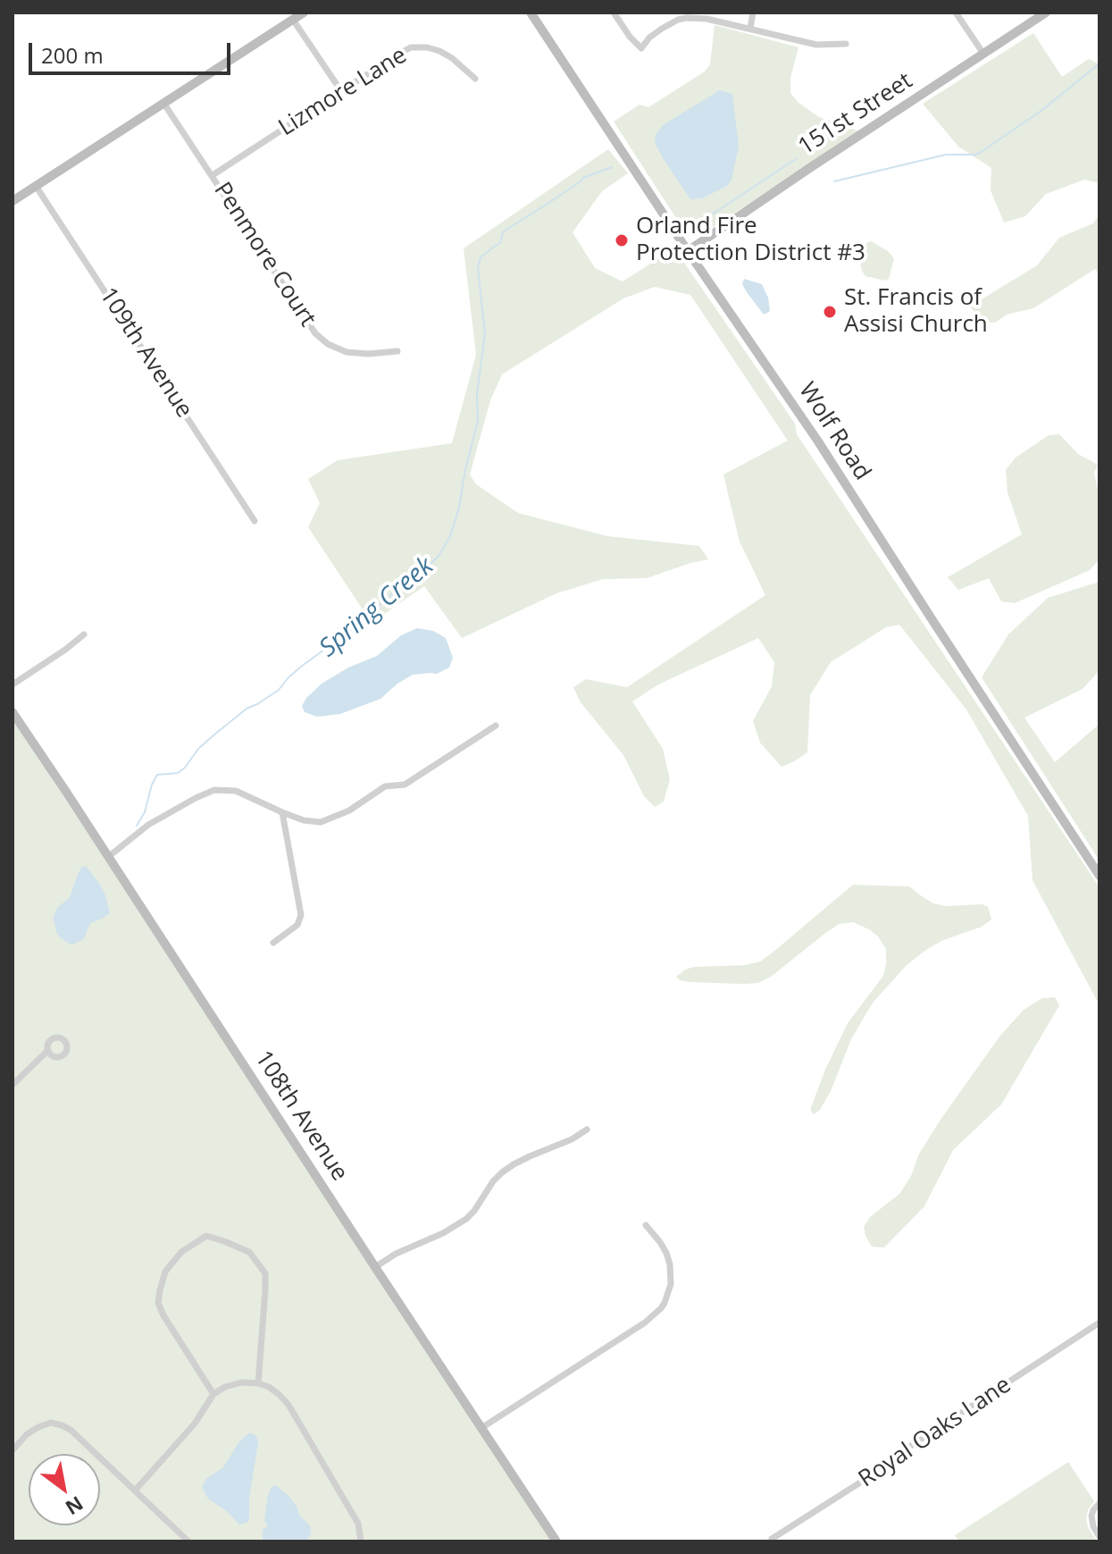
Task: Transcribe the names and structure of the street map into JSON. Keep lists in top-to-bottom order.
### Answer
{
  "streets": {
    "street": [
      "Lizmore Lane",
      "151st Street",
      "Penmore Court",
      "109th Avenue",
      "Wolf Road",
      "108th Avenue",
      "Royal Oaks Lane"
    ]
  },
  "crossings": [
    ["Lizmore Lane", "Penmore Court"],
    ["151st Street", "Wolf Road"]
  ],
  "water": ["Spring Creek"],
  "places": ["Orland Fire Protection District #3", "St. Francis of Assisi Church"],
  "scale_bar": "200 m",
  "north": "bottom right"
}
